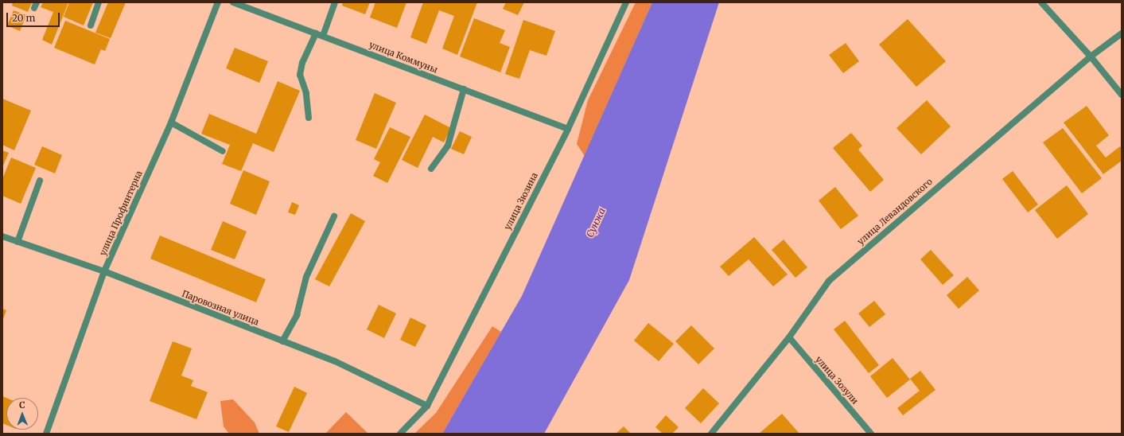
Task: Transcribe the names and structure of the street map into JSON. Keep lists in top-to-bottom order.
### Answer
{
  "streets": {
    "street": [
      "улица Коммуны",
      "улица Зюзина",
      "улица Левандовского",
      "улица Профинтерна",
      "Паровозная улица",
      "улица Зозули"
    ]
  },
  "crossings": [
    ["улица Коммуны", "улица Зюзина"],
    ["улица Зюзина", "Паровозная улица"],
    ["улица Левандовского", "улица Зозули"],
    ["улица Профинтерна", "Паровозная улица"]
  ],
  "water": ["Сунжа"],
  "scale_bar": "20 m",
  "north": "top"
}
